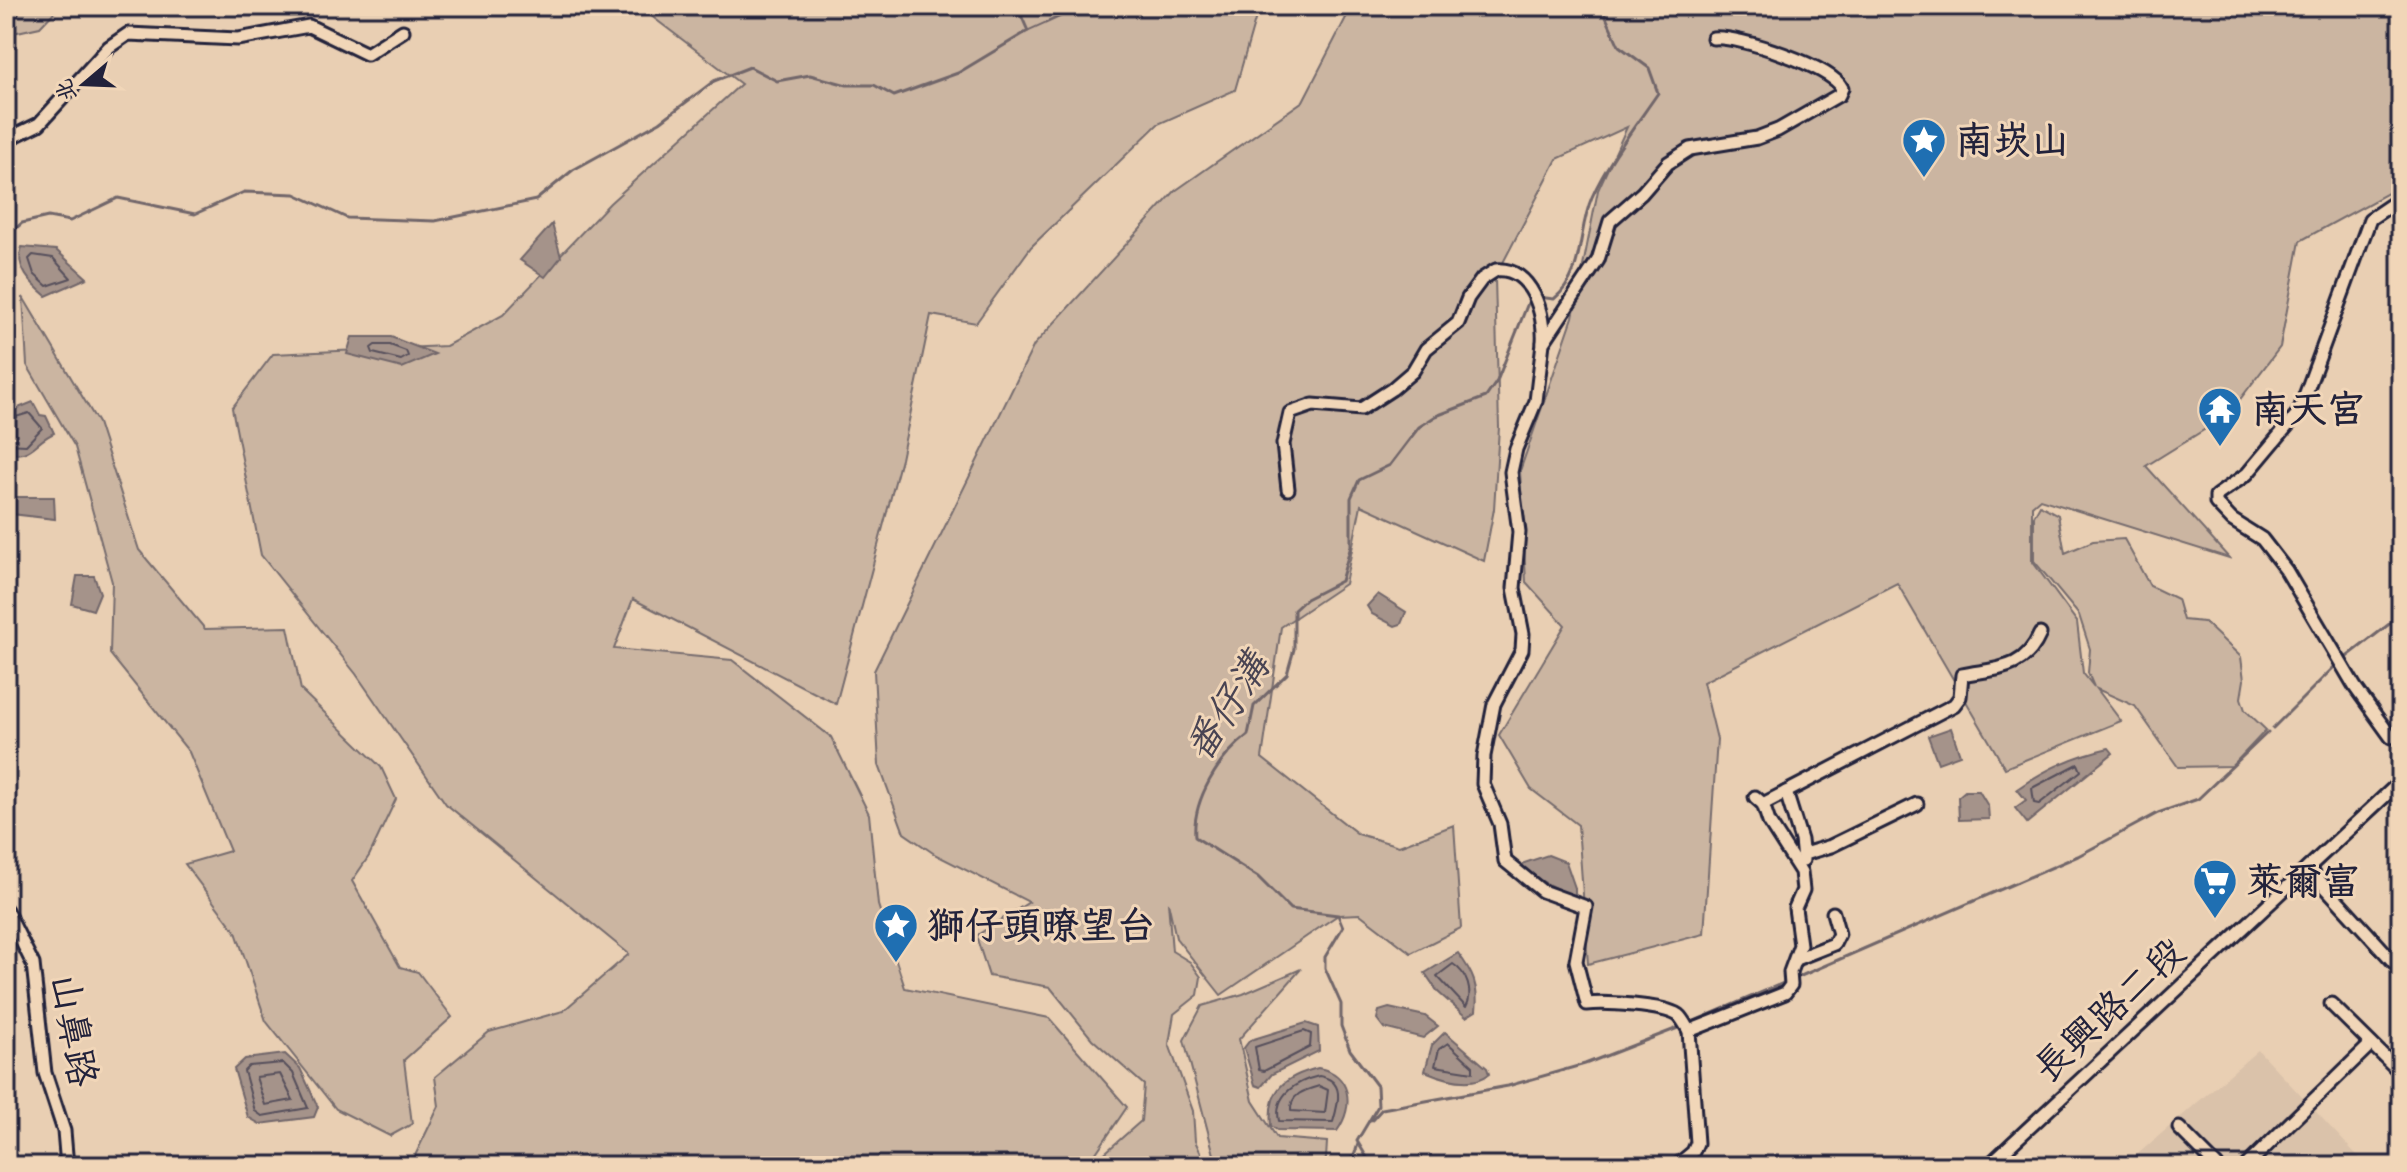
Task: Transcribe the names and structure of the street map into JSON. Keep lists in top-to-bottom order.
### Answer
{
  "streets": {
    "street": ["長興路二段", "山鼻路"]
  },
  "water": ["番仔溝"],
  "places": {
    "place": ["南崁山", "獅仔頭暸望台"],
    "temple": ["南天宮"],
    "supermarket": ["萊爾富"]
  },
  "north": "left"
}
